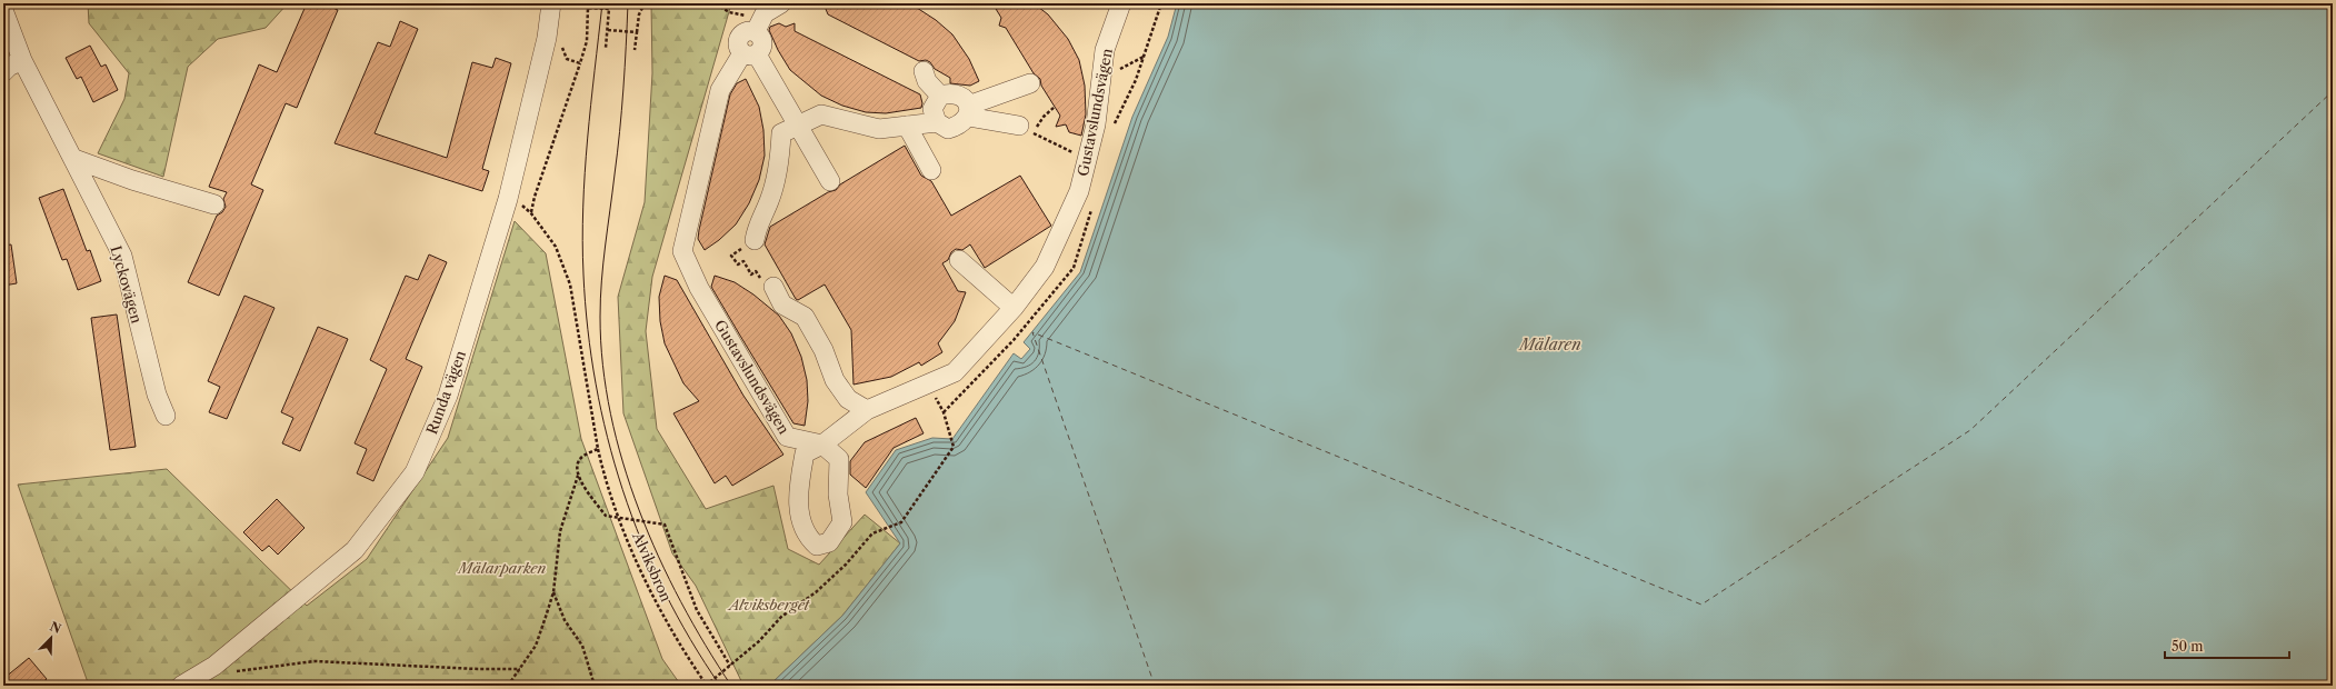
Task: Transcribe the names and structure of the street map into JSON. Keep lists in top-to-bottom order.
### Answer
{
  "streets": {
    "street": ["Gustavslundsvägen", "Lyckovägen", "Runda vägen"],
    "path": ["Alviksbron"]
  },
  "crossings": [
    ["Runda vägen", "Alviksbron"]
  ],
  "water": ["Mälaren"],
  "parks": ["Mälarparken", "Alviksberget"],
  "scale_bar": "50 m",
  "north": "top right"
}
